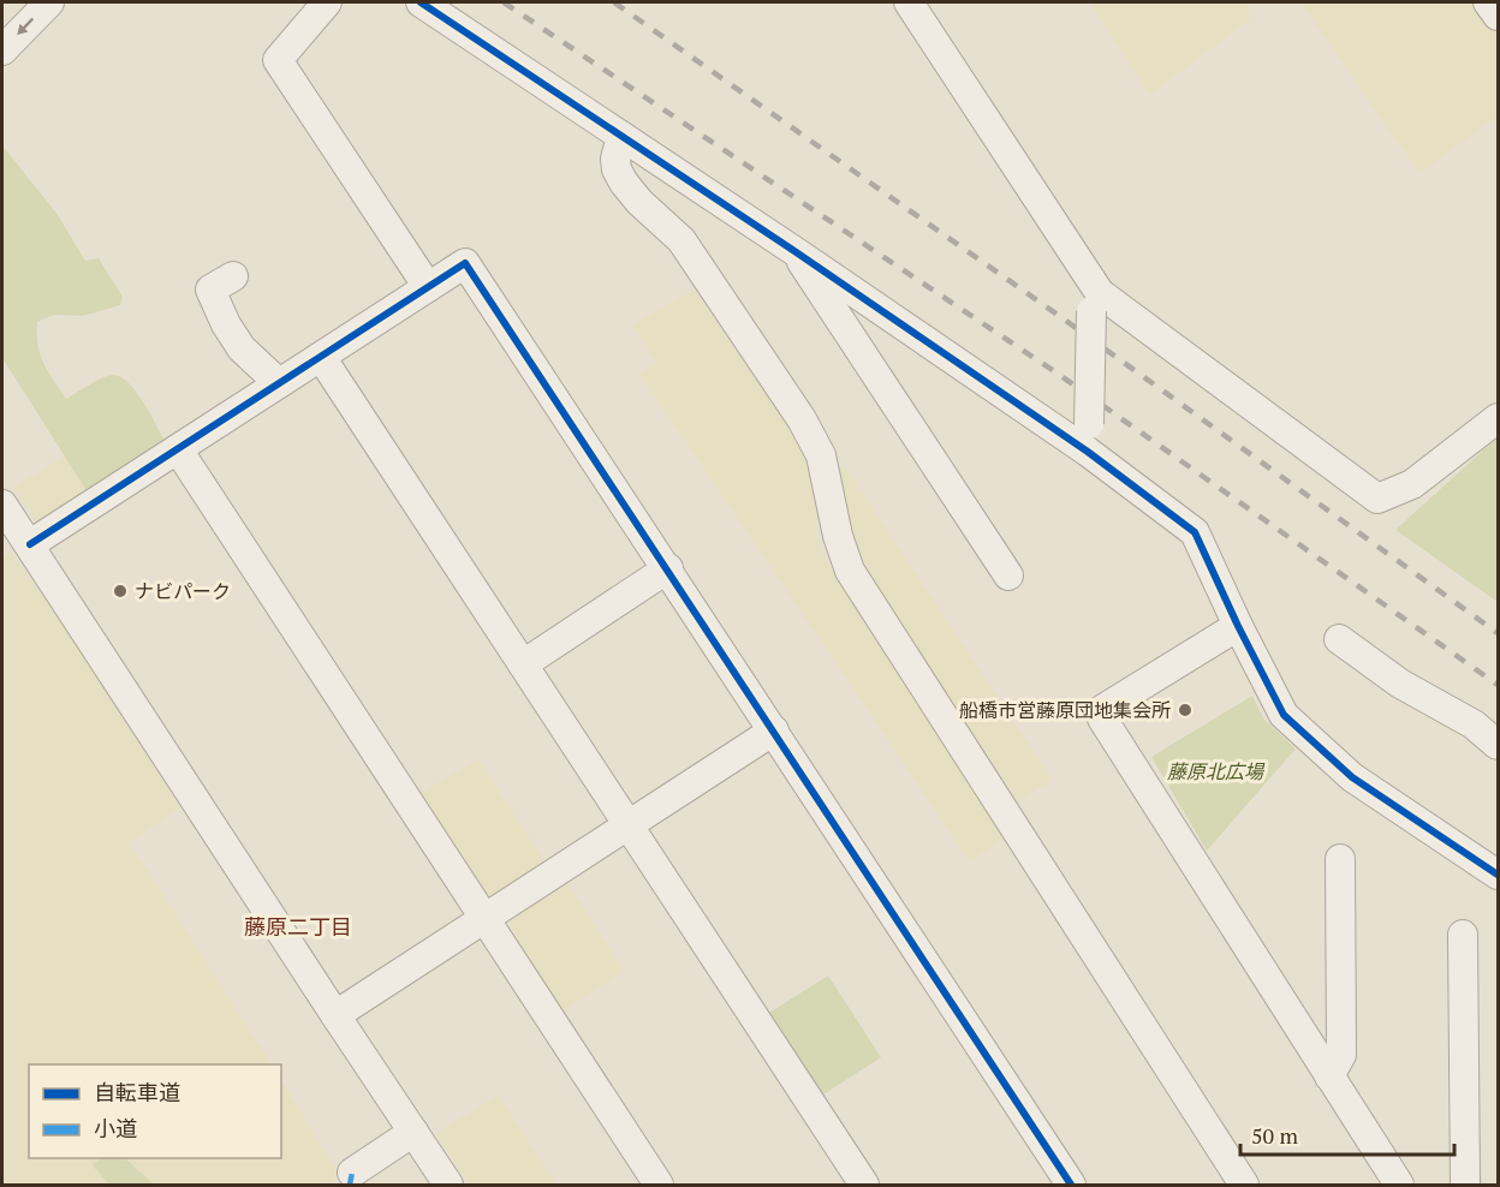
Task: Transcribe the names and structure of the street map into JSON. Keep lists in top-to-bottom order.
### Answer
{
  "districts": ["藤原二丁目"],
  "parks": ["藤原北広場"],
  "places": ["ナビパーク", "船橋市営藤原団地集会所"],
  "legend": ["自転車道", "小道"],
  "scale_bar": "50 m"
}
